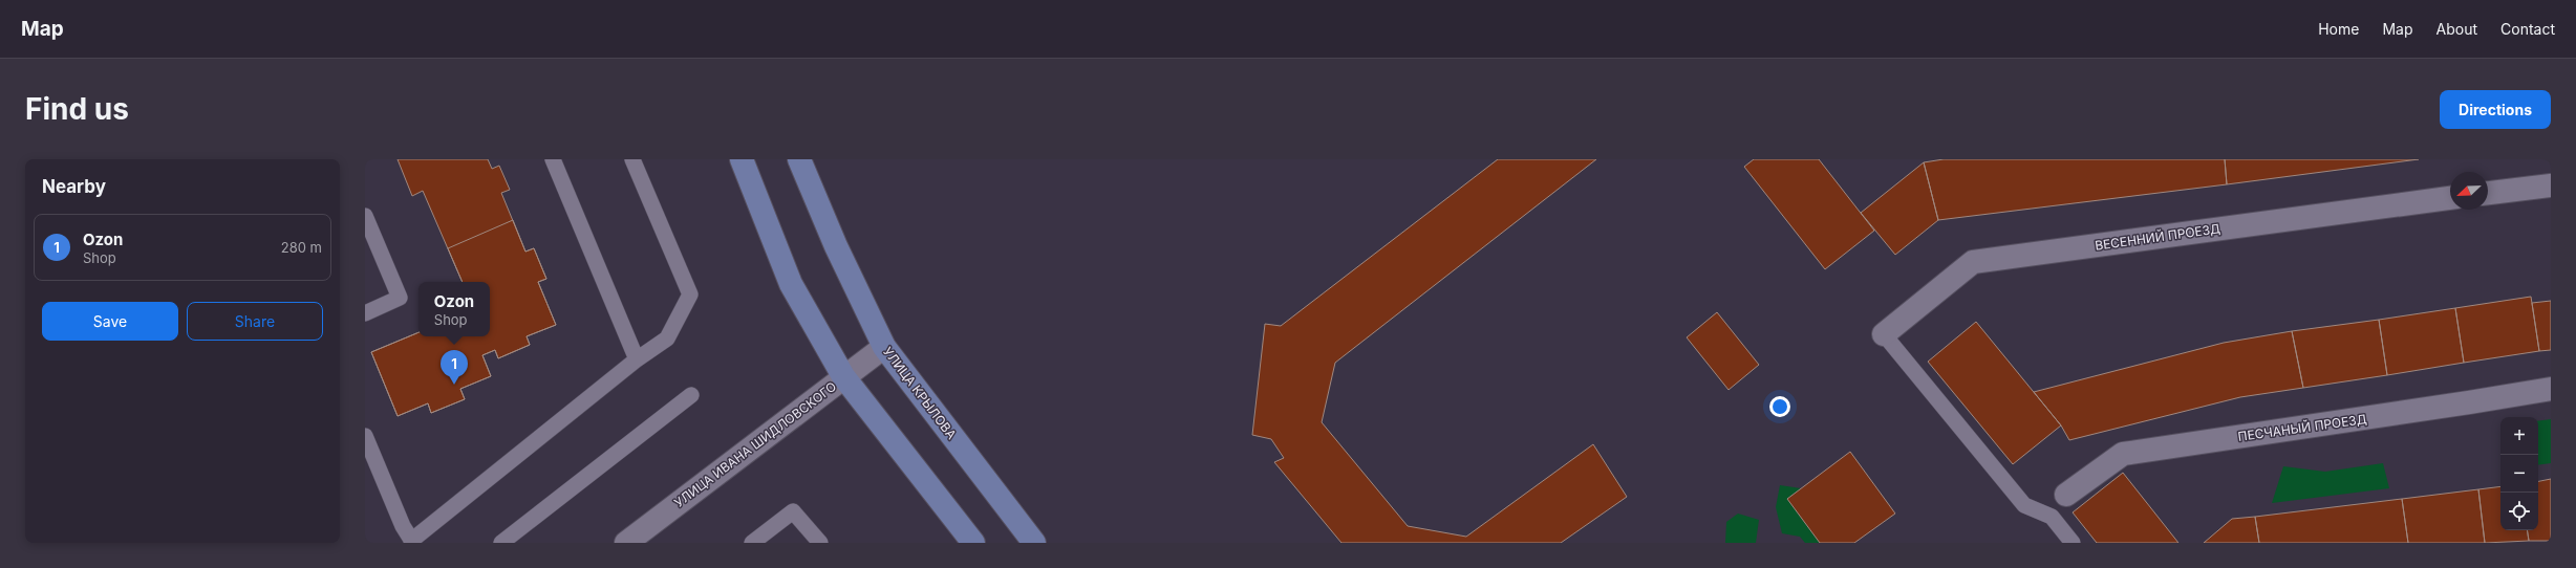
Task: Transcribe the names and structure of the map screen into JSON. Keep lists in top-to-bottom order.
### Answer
{
  "streets": {
    "main road": ["УЛИЦА КРЫЛОВА"],
    "street": ["ВЕСЕННИЙ ПРОЕЗД", "ПЕСЧАНЫЙ ПРОЕЗД", "УЛИЦА ИВАНА ШИДЛОВСКОГО"]
  },
  "crossings": [
    ["УЛИЦА КРЫЛОВА", "УЛИЦА ИВАНА ШИДЛОВСКОГО"]
  ],
  "north": "bottom left",
  "page": {
    "header": "Map",
    "nav": [
      "Home",
      "Map",
      "About",
      "Contact"
    ],
    "buttons": [
      "Directions",
      ["Save", "Share"]
    ],
    "title": "Find us",
    "heading": "Nearby",
    "list": [
      {
        "mark": "1",
        "name": "Ozon",
        "note": "Shop",
        "value": "280 m"
      }
    ],
    "popup": ["Ozon", "Shop"],
    "pins": "1",
    "map_buttons": ["+", "−"]
  }
}
